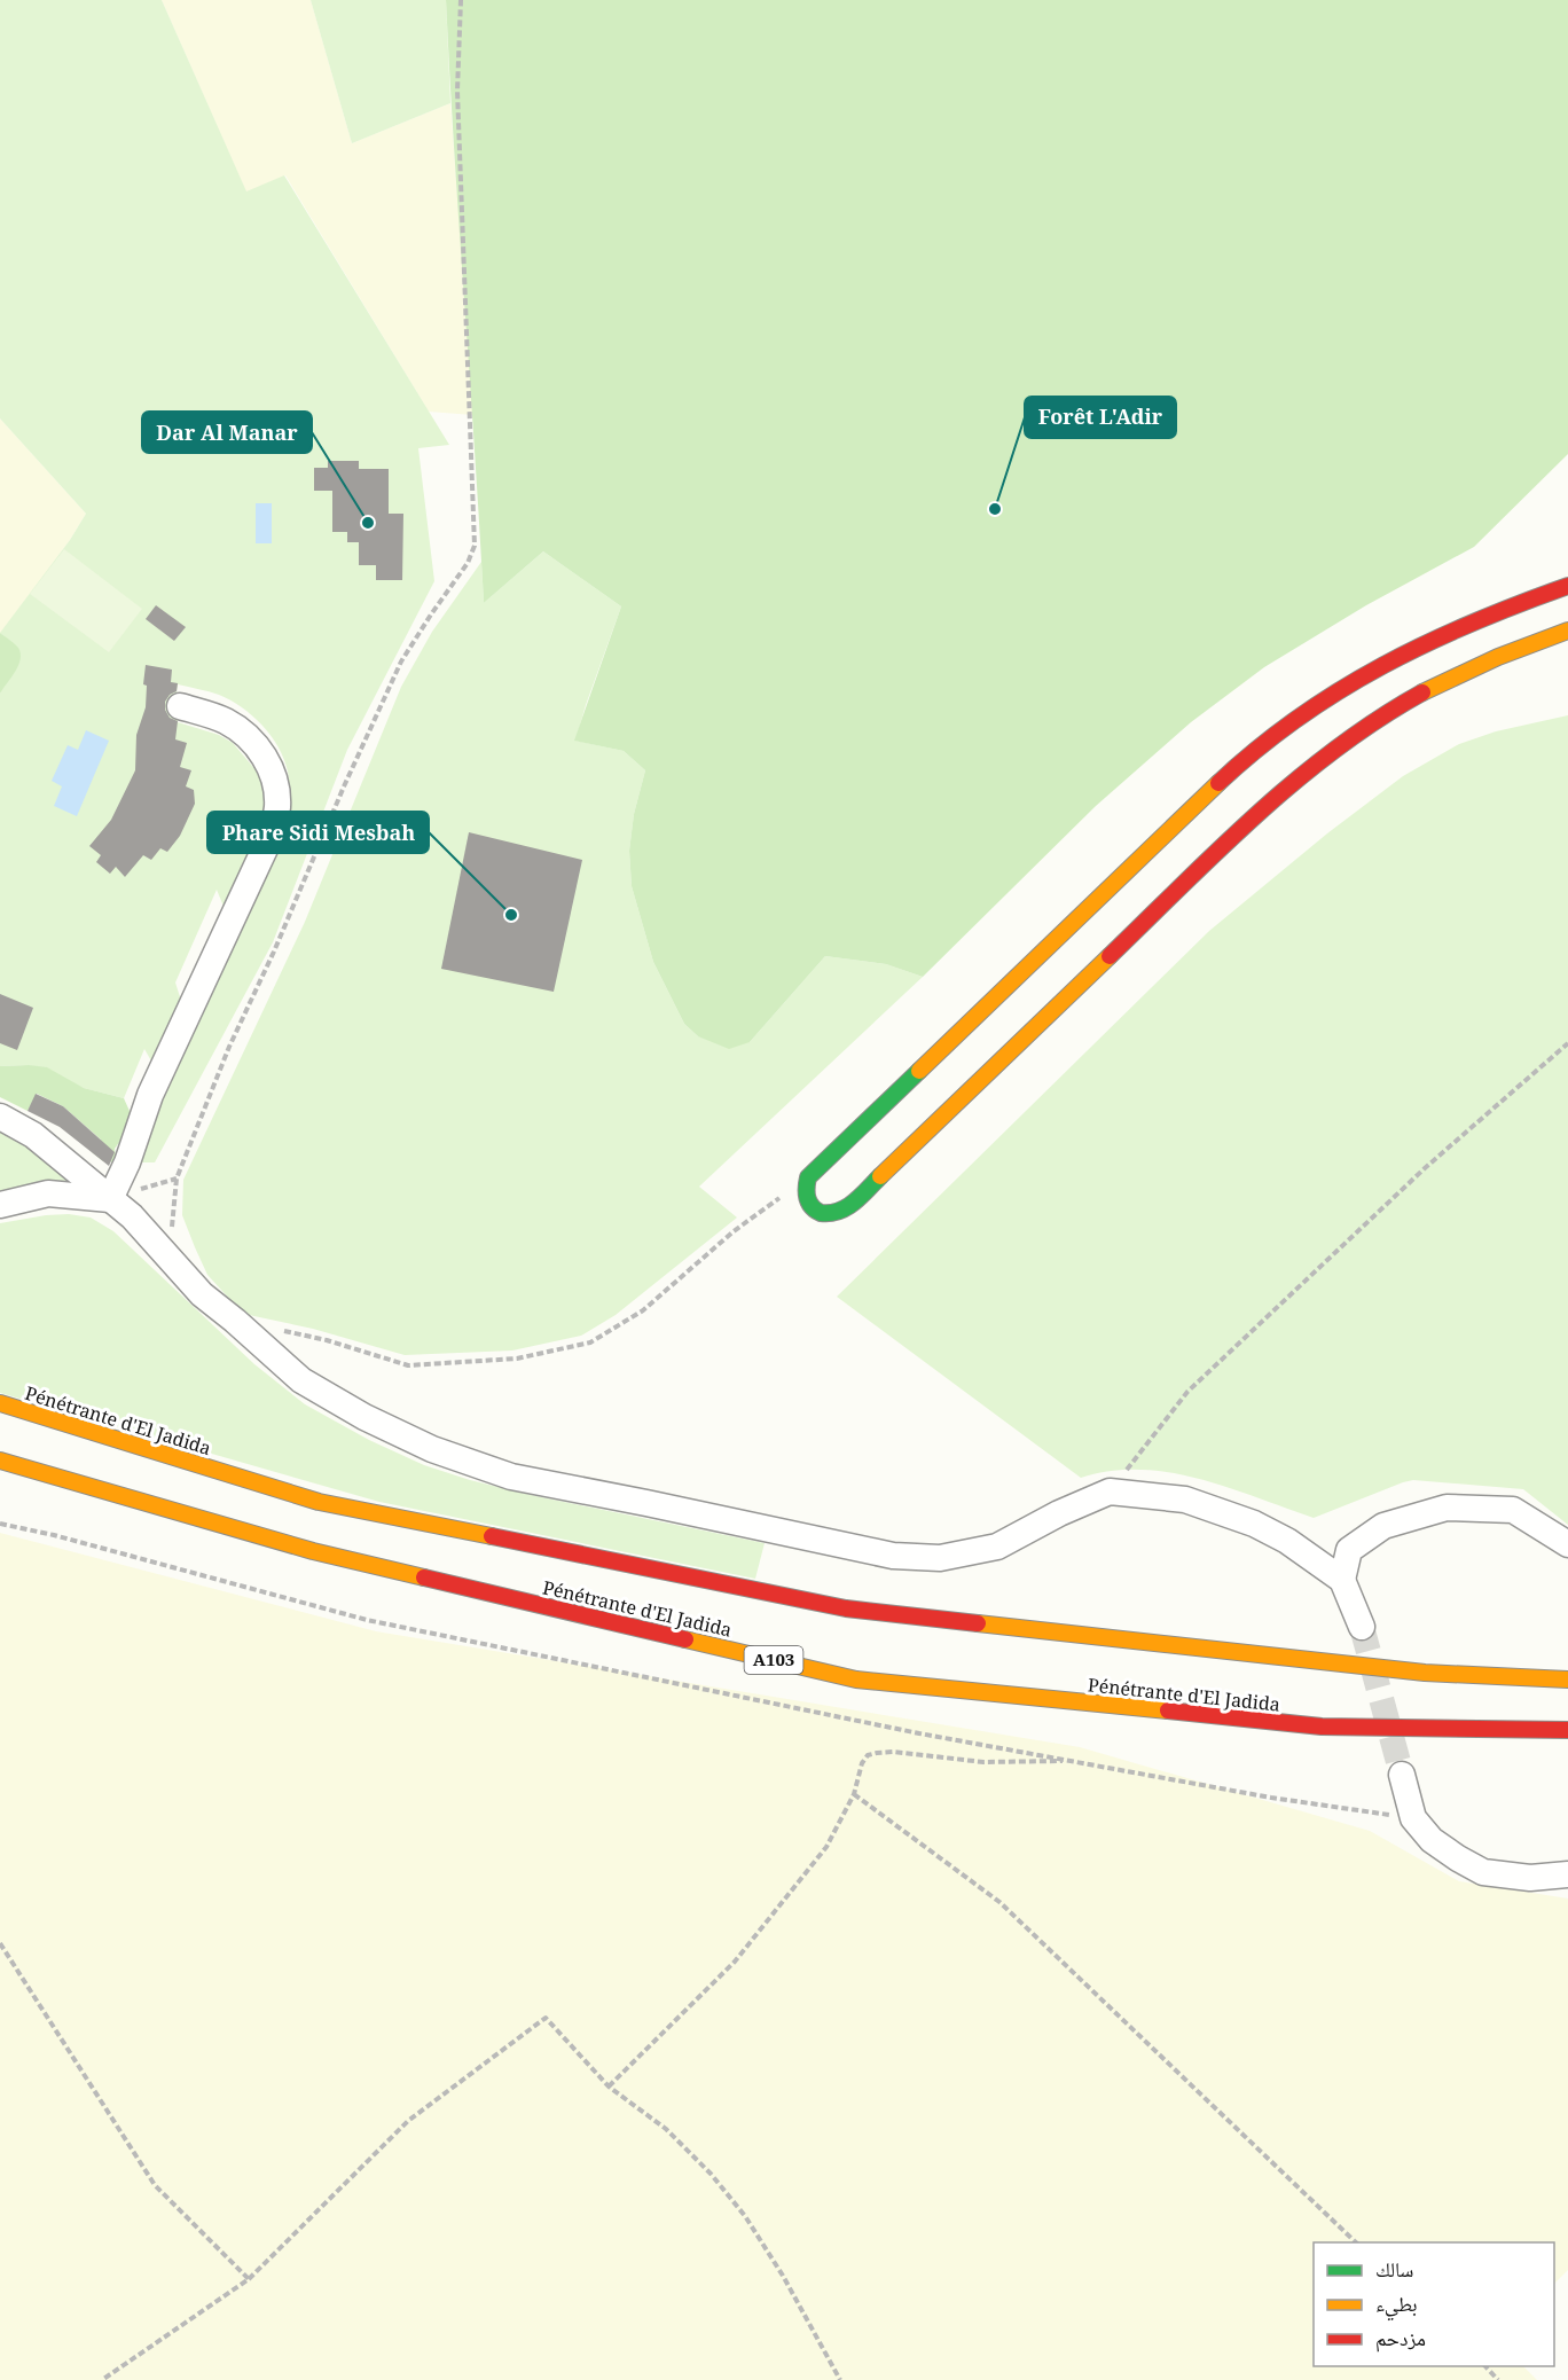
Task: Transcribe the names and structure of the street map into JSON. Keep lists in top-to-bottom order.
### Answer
{
  "streets": {
    "main road": ["Pénétrante d'El Jadida", "A103"]
  },
  "places": ["Forêt L'Adir", "Dar Al Manar", "Phare Sidi Mesbah"],
  "legend": ["سالك", "بطيء", "مزدحم"]
}
